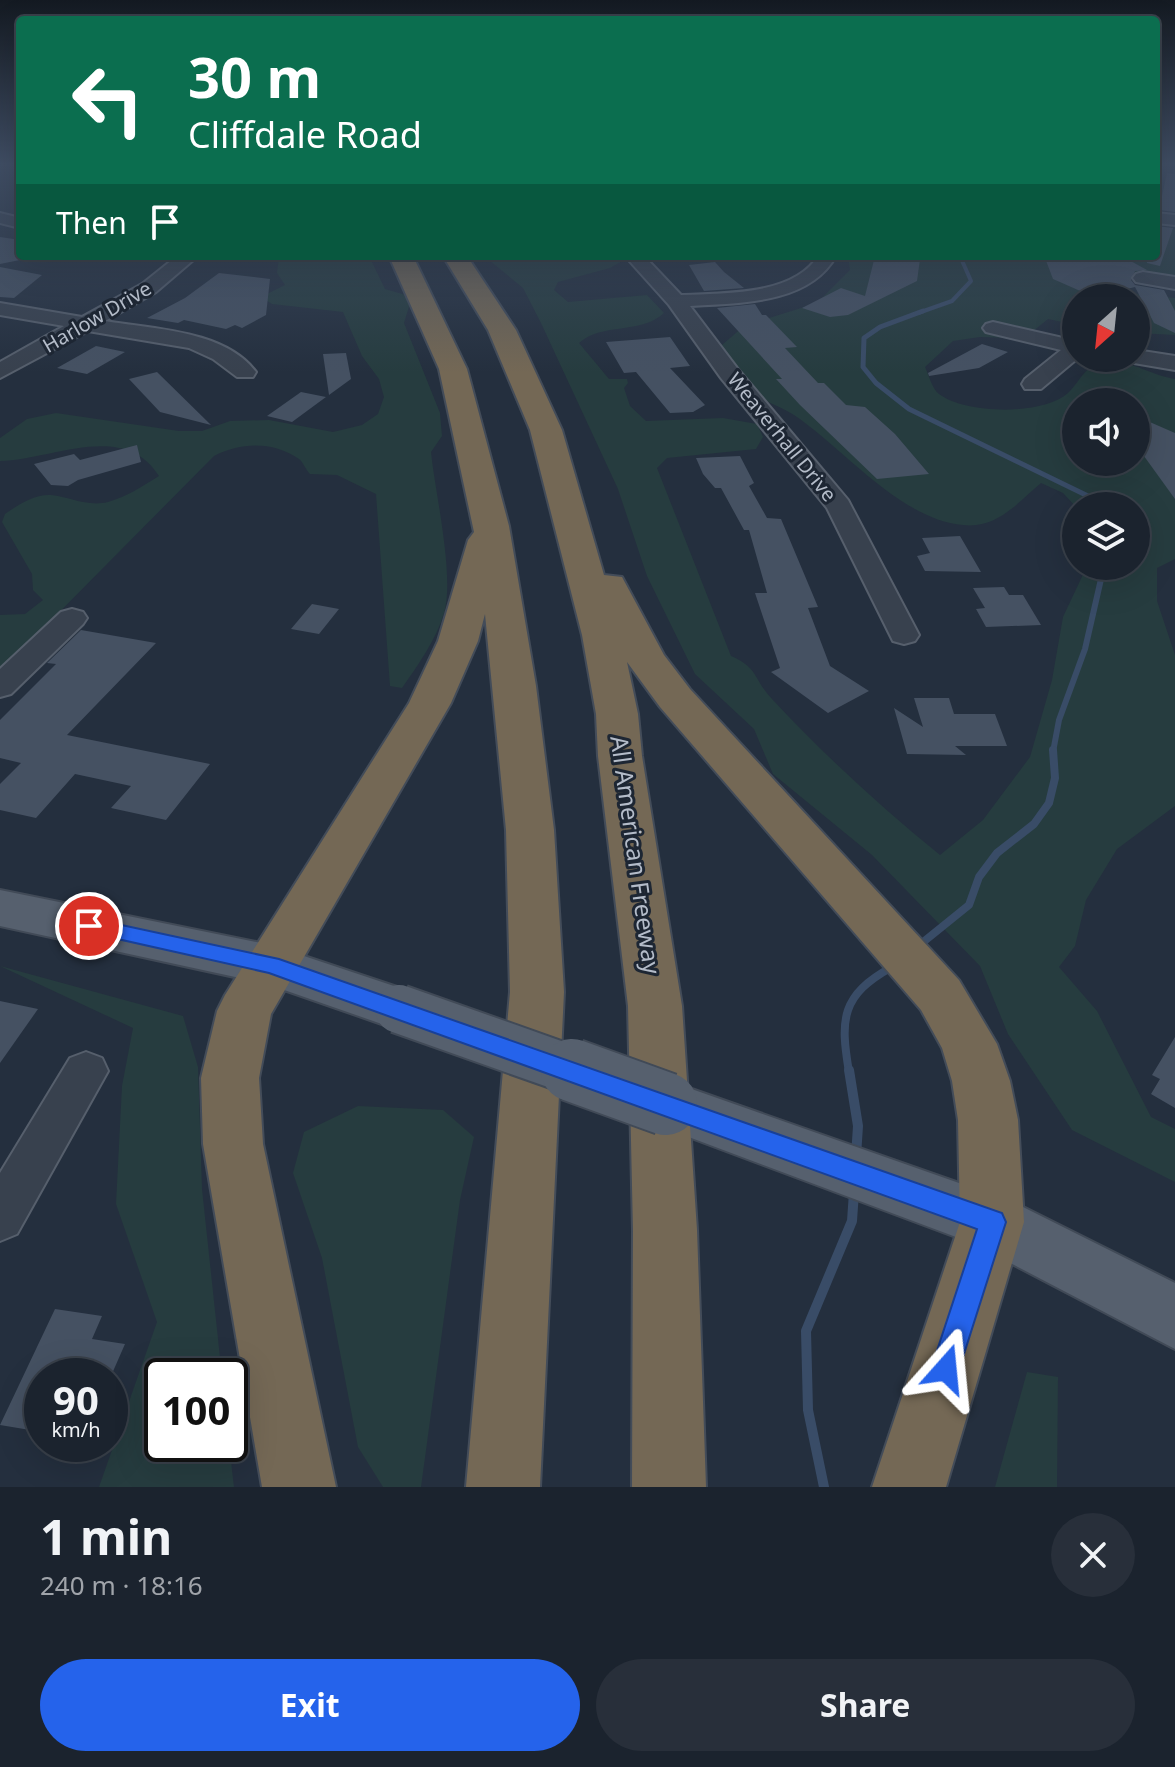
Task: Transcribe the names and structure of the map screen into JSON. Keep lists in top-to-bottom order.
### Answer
{
  "streets": {
    "highway": ["All American Freeway"],
    "street": ["Harlow Drive", "Weaverhall Drive"]
  },
  "north": "bottom left",
  "page": {
    "turn": ["30 m", "Cliffdale Road"],
    "then": "Then",
    "speed": "90 km/h",
    "limit": "100",
    "heading": ["1 min", "240 m · 18:16"],
    "buttons": ["Exit", "Share"]
  }
}
